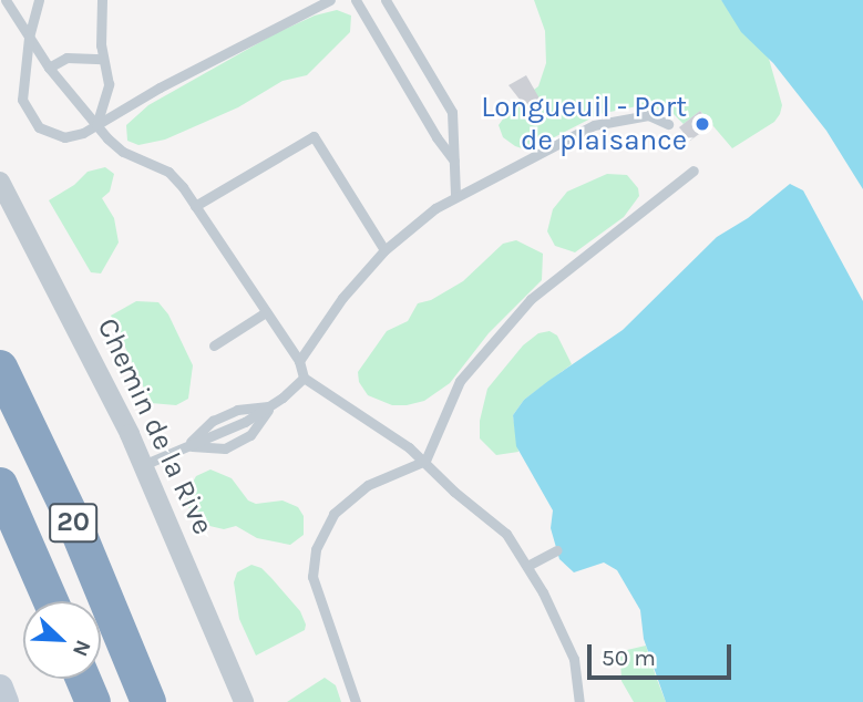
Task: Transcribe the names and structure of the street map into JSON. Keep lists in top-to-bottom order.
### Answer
{
  "streets": {
    "highway": ["20"],
    "street": ["Chemin de la Rive"]
  },
  "places": ["Longueuil - Port de plaisance"],
  "scale_bar": "50 m",
  "north": "bottom right"
}
